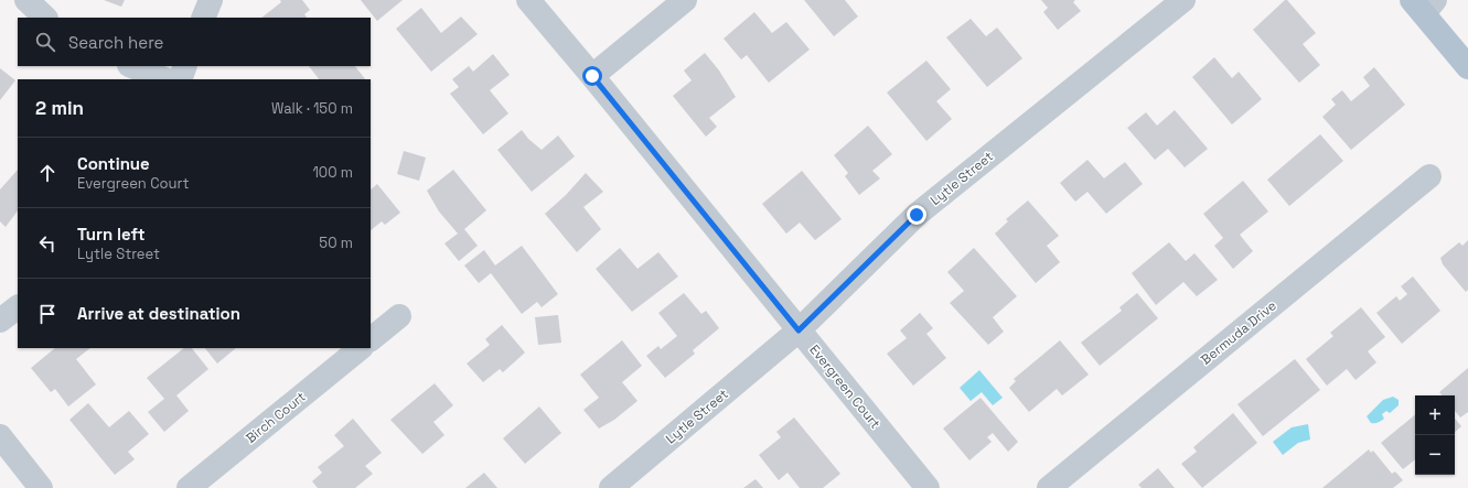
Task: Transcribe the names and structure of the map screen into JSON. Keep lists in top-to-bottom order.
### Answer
{
  "streets": {
    "street": [
      "Lytle Street",
      "Bermuda Drive",
      "Evergreen Court",
      "Birch Court"
    ]
  },
  "crossings": [
    ["Lytle Street", "Evergreen Court"]
  ],
  "page": {
    "search": "Search here",
    "heading": ["2 min", "Walk · 150 m"],
    "list": [
      ["Continue", "Evergreen Court", "100 m"],
      ["Turn left", "Lytle Street", "50 m"],
      "Arrive at destination"
    ],
    "map_buttons": ["+", "−"]
  }
}
